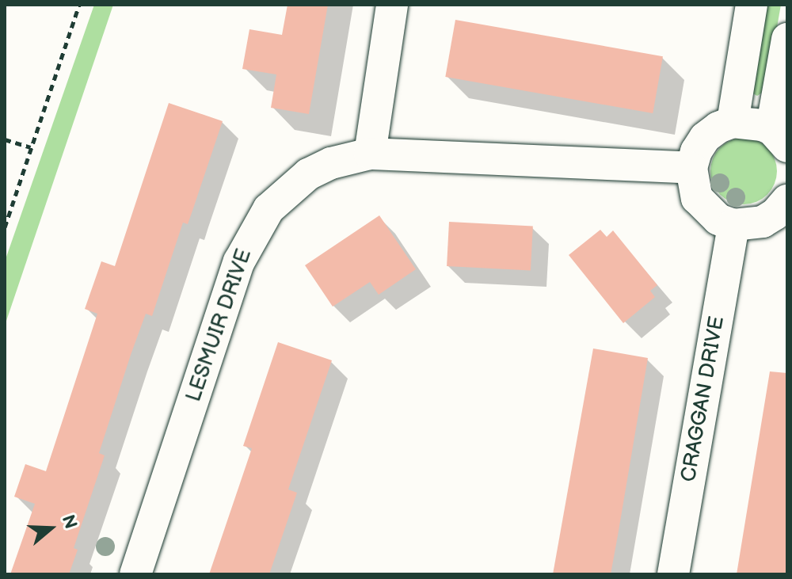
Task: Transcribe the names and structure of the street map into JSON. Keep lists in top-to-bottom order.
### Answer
{
  "streets": {
    "street": ["LESMUIR DRIVE", "CRAGGAN DRIVE"]
  },
  "north": "right"
}
